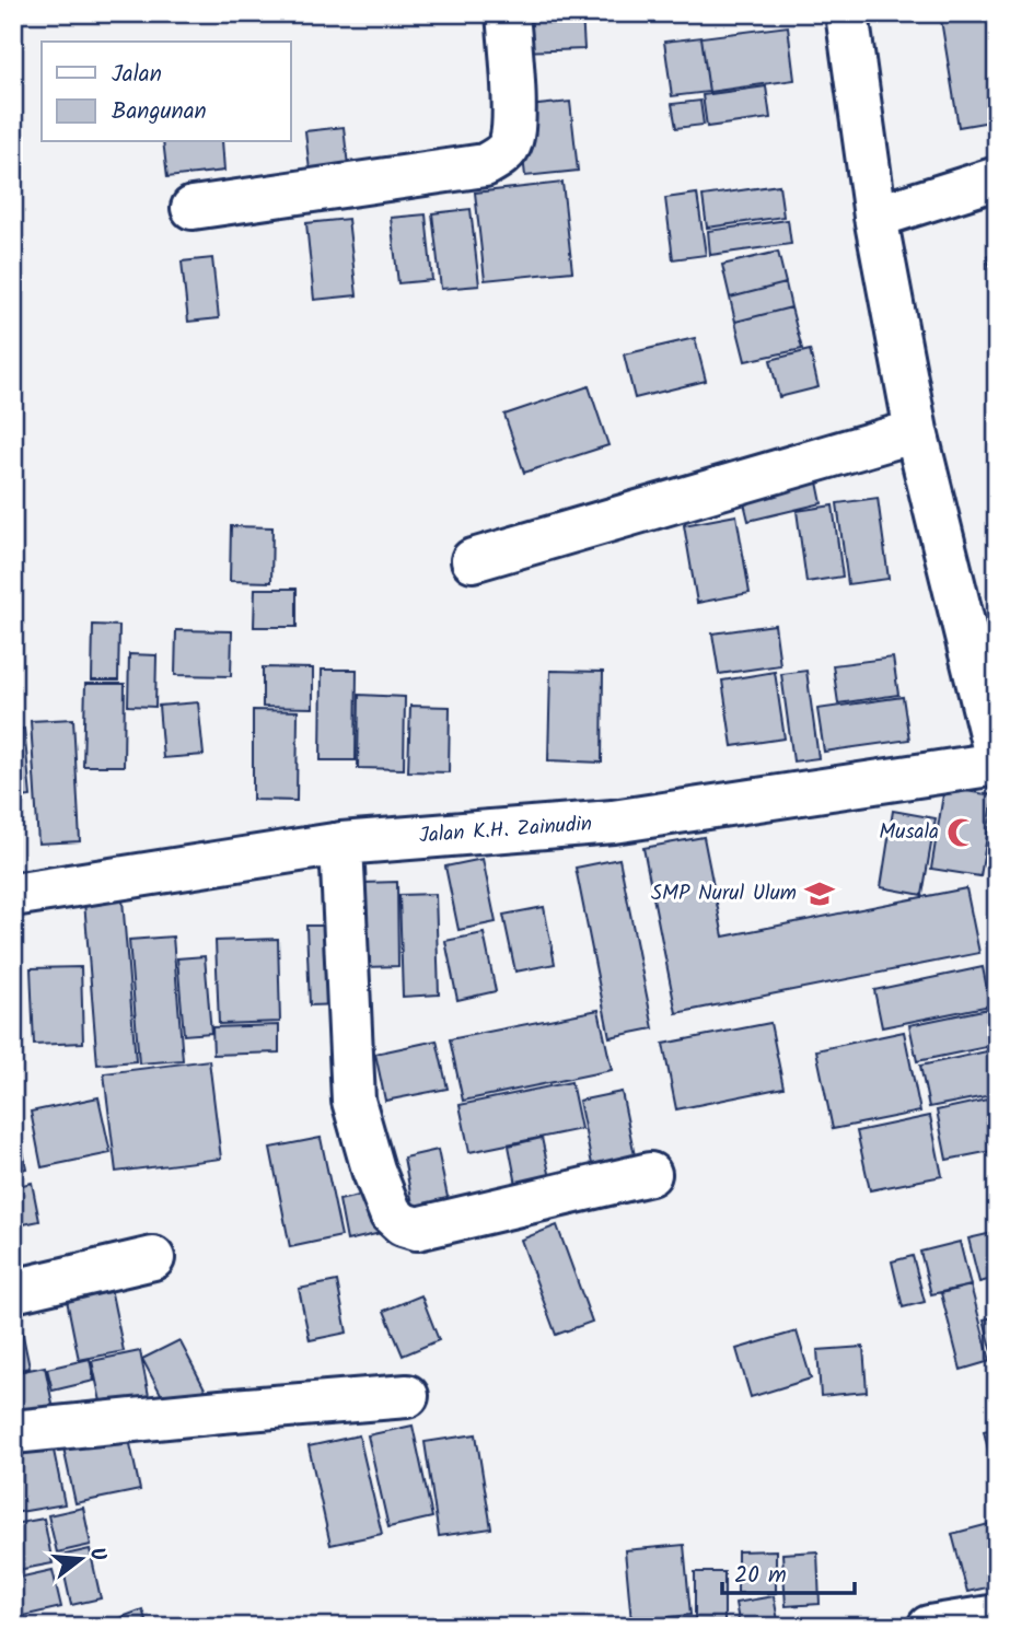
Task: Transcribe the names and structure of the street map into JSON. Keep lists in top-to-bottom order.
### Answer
{
  "streets": {
    "street": ["Jalan K.H. Zainudin"]
  },
  "places": {
    "mosque": ["Musala"],
    "school or university": ["SMP Nurul Ulum"]
  },
  "legend": ["Jalan", "Bangunan"],
  "scale_bar": "20 m",
  "north": "right"
}
